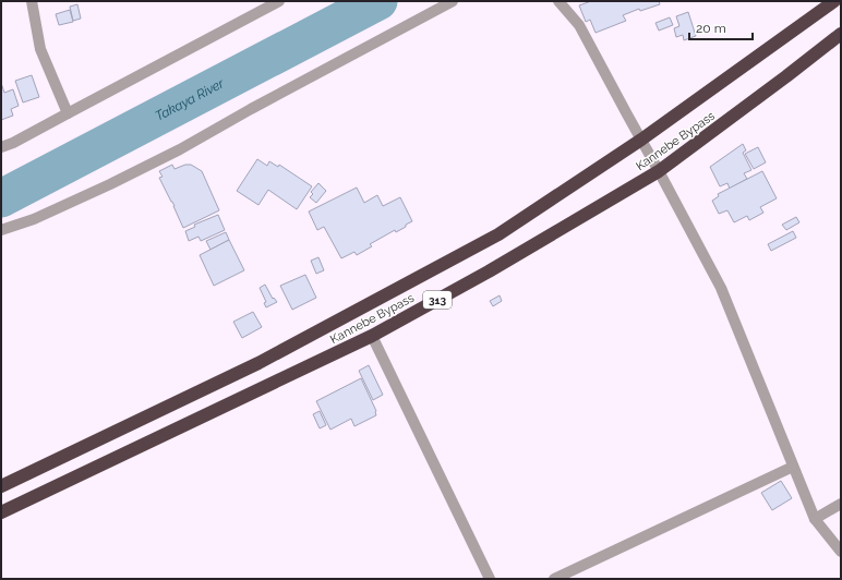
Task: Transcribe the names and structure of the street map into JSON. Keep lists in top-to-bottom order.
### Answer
{
  "streets": {
    "highway": ["Kannebe Bypass", "313"]
  },
  "water": ["Takaya River"],
  "scale_bar": "20 m"
}
